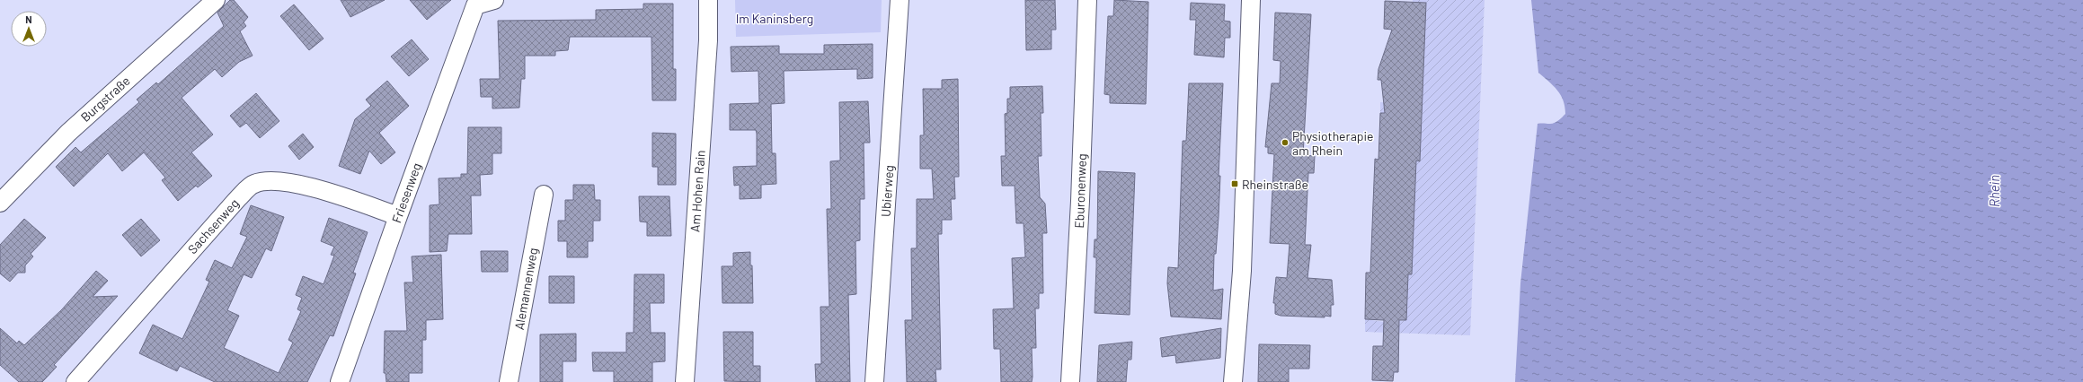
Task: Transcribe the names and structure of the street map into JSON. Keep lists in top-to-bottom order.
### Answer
{
  "streets": {
    "street": [
      "Burgstraße",
      "Am Hohen Rain",
      "Ubierweg",
      "Eburonenweg",
      "Friesenweg",
      "Sachsenweg",
      "Alemannenweg"
    ]
  },
  "crossings": [
    ["Friesenweg", "Sachsenweg"]
  ],
  "water": ["Rhein"],
  "parks": ["Im Kaninsberg"],
  "places": {
    "other": ["Physiotherapie am Rhein"],
    "transit": ["Rheinstraße"]
  },
  "north": "top"
}
